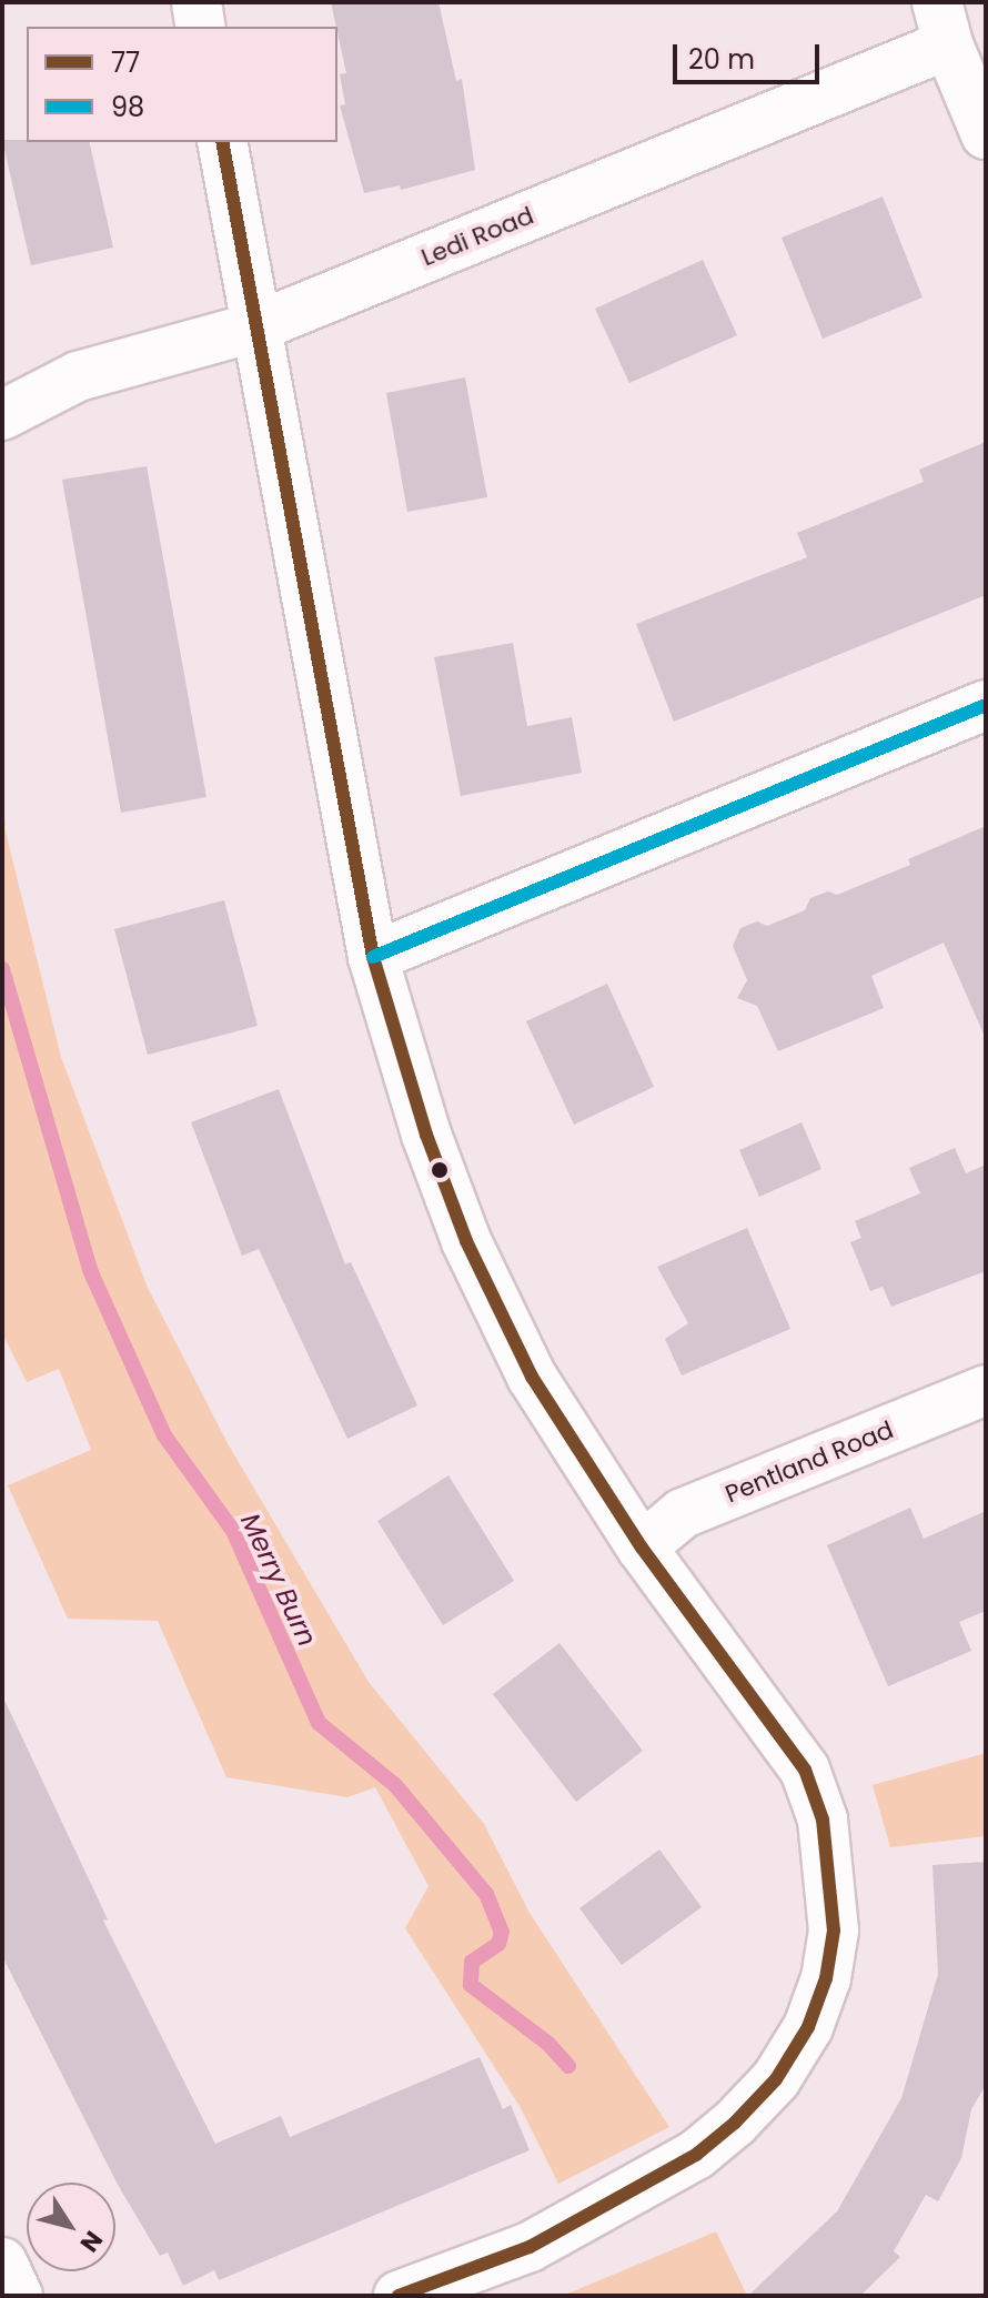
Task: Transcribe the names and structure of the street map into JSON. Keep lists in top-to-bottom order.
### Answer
{
  "streets": {
    "street": ["Ledi Road", "Pentland Road"]
  },
  "water": ["Merry Burn"],
  "lines": ["transit line 77", "transit line 98"],
  "legend": ["77", "98"],
  "scale_bar": "20 m",
  "north": "bottom right"
}
